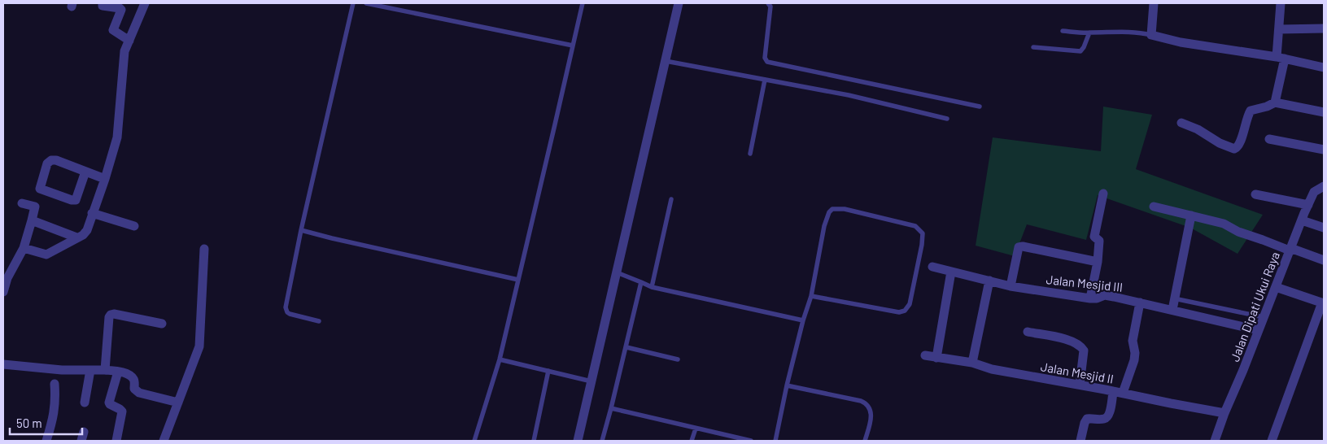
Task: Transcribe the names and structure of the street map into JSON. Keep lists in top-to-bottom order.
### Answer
{
  "streets": {
    "street": ["Jalan Mesjid III", "Jalan Dipati Ukui Raya", "Jalan Mesjid II"]
  },
  "crossings": [
    ["Jalan Mesjid III", "Jalan Dipati Ukui Raya"],
    ["Jalan Dipati Ukui Raya", "Jalan Mesjid II"]
  ],
  "scale_bar": "50 m"
}
